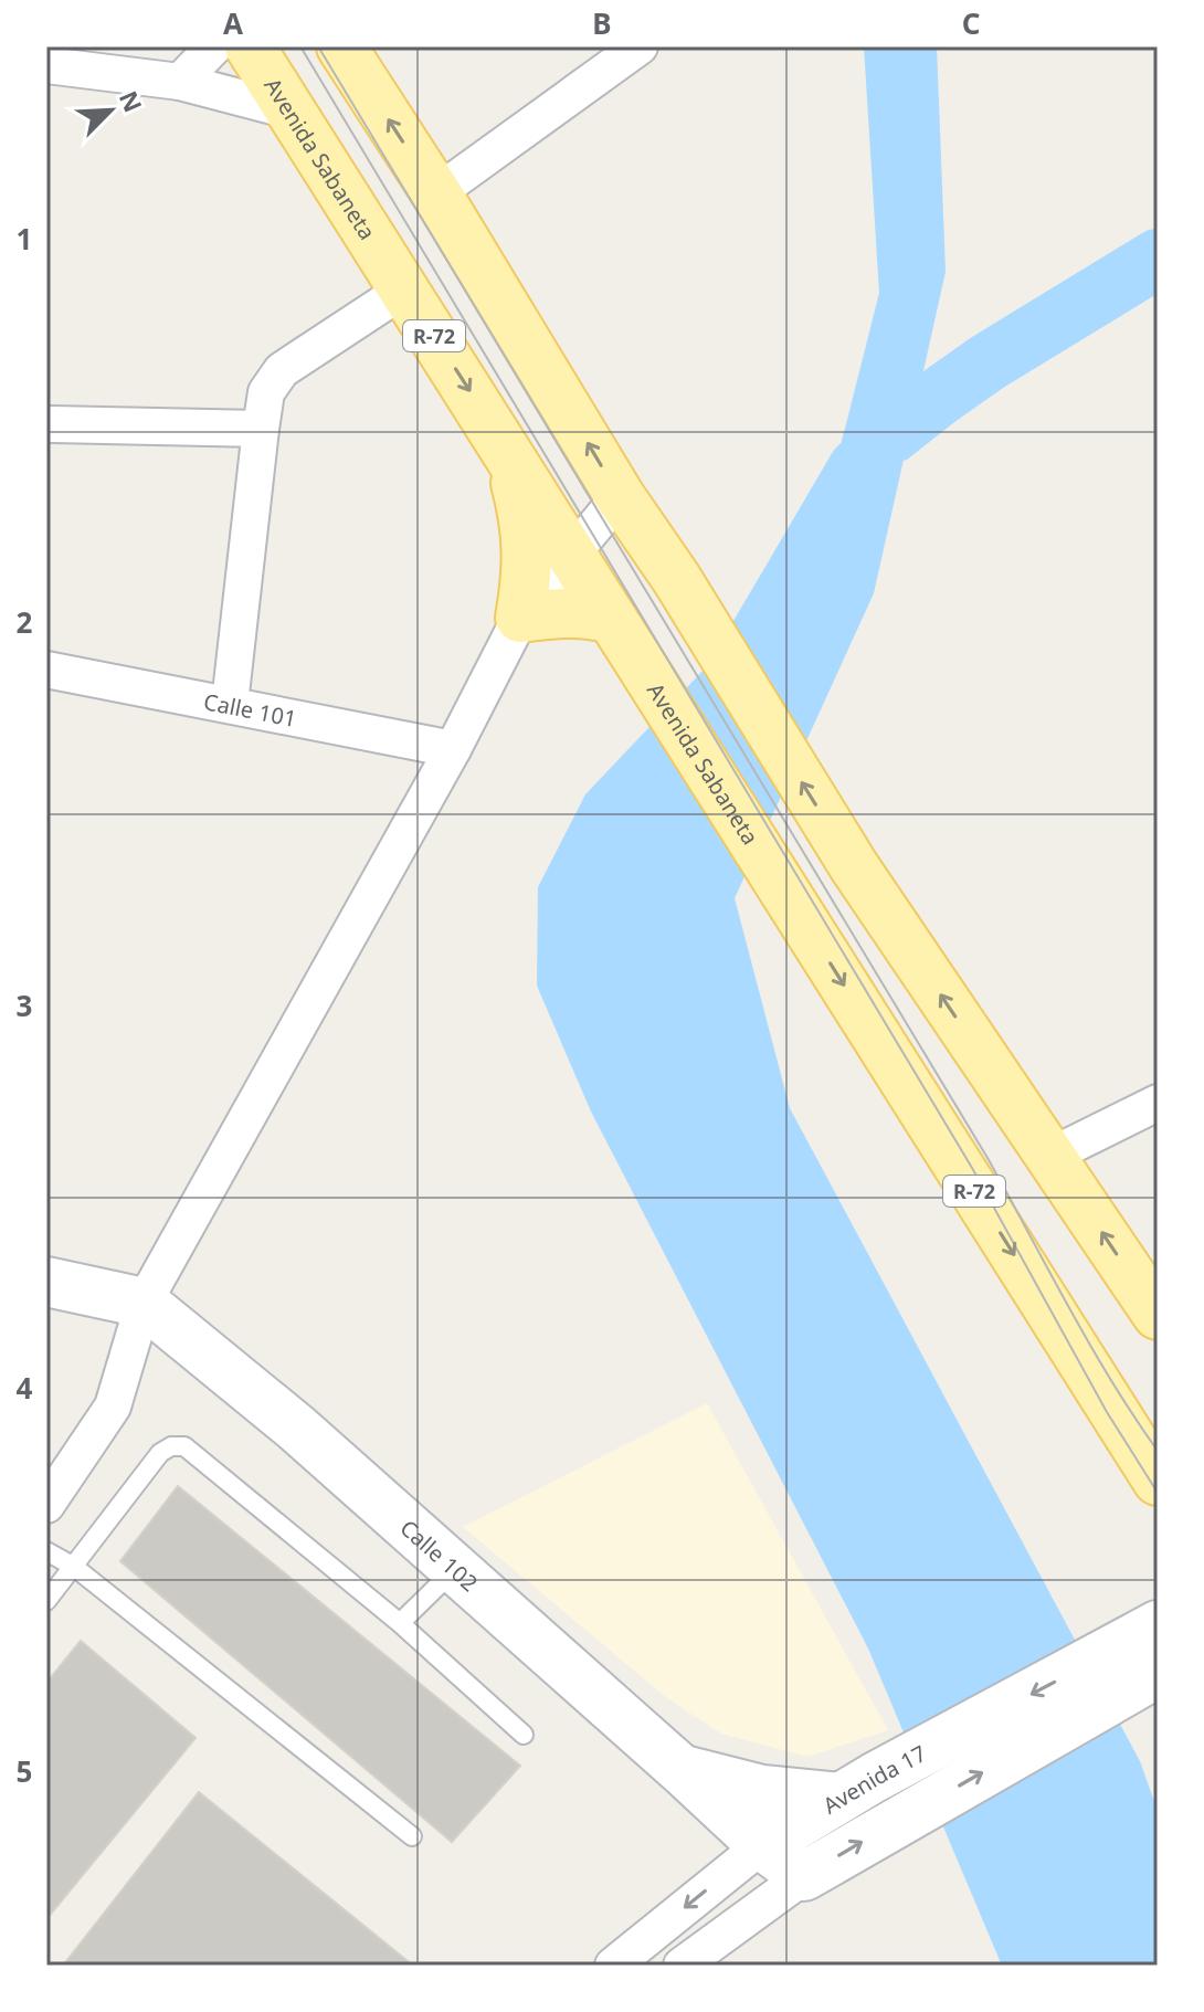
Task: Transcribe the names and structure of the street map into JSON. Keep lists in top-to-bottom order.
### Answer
{
  "streets": {
    "main road": [
      "Avenida Sabaneta",
      "R-72",
      "Calle 102",
      "Avenida 17"
    ],
    "street": ["Calle 101"]
  },
  "crossings": [
    ["Calle 102", "Avenida 17"]
  ],
  "north": "top right",
  "grid": {
    "columns": ["A", "B", "C"],
    "rows": [
      "1",
      "2",
      "3",
      "4",
      "5"
    ]
  }
}
